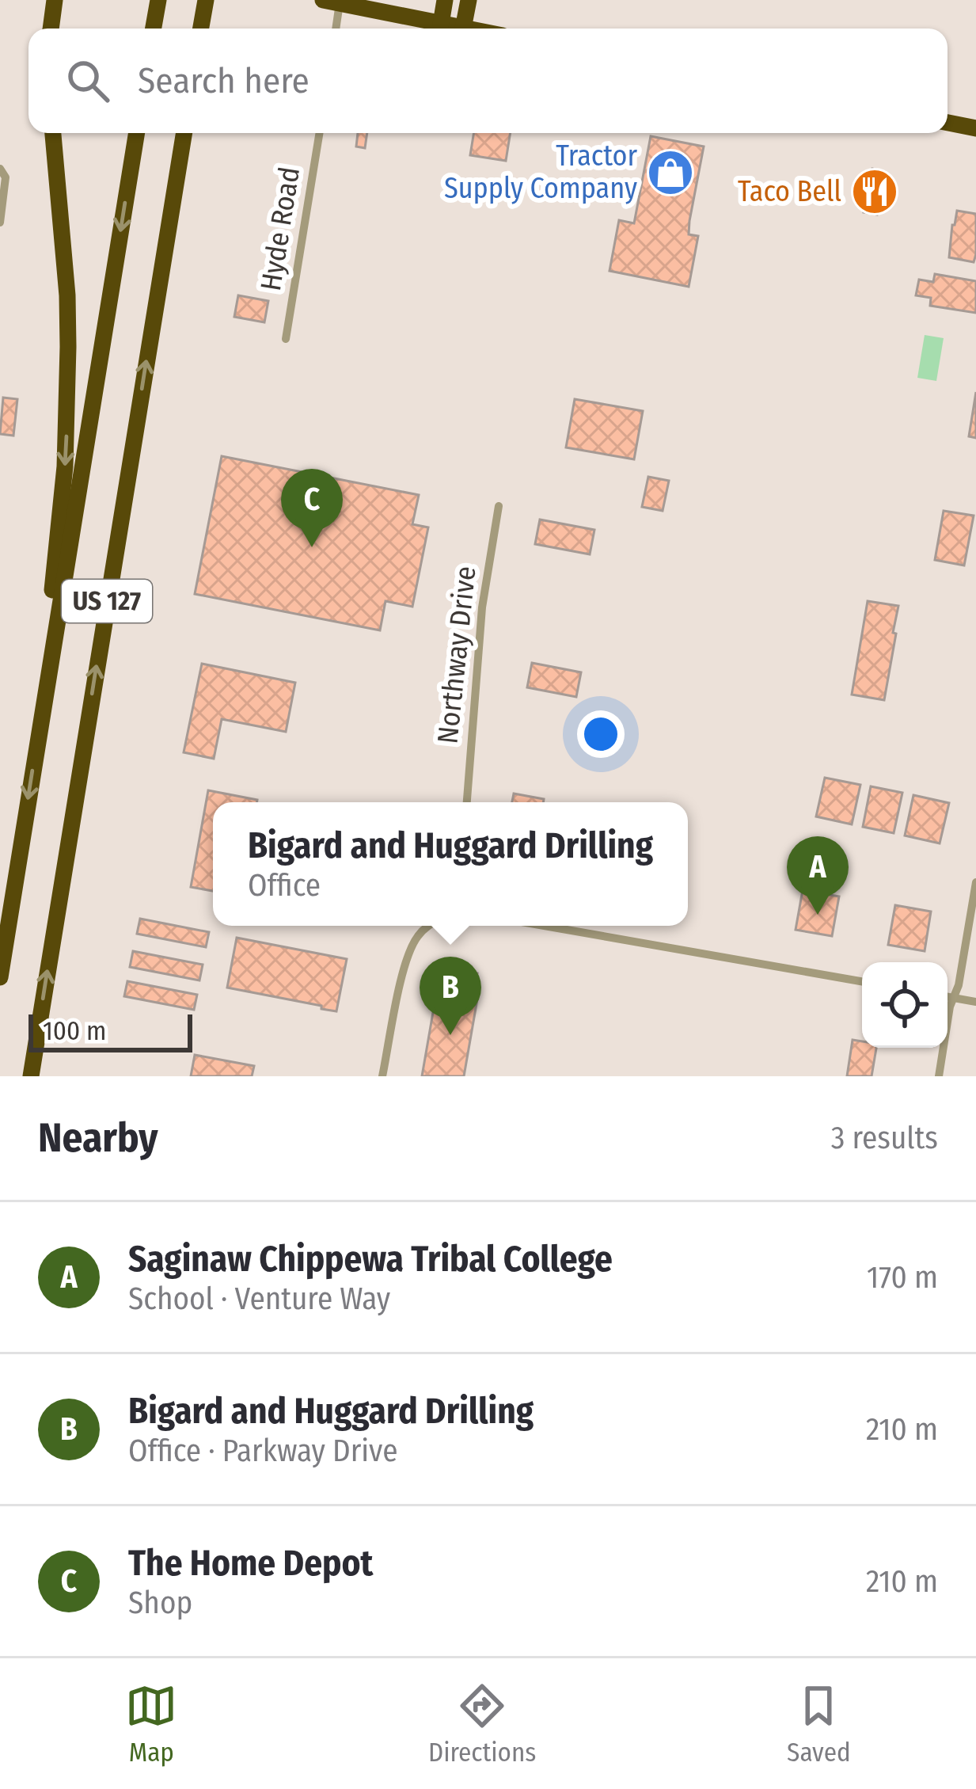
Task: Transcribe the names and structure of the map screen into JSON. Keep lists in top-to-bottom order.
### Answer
{
  "streets": {
    "highway": ["US 127"],
    "street": ["Hyde Road", "Northway Drive"]
  },
  "places": {
    "shop": ["Tractor Supply Company"],
    "restaurant": ["Taco Bell"]
  },
  "scale_bar": "100 m",
  "page": {
    "search": "Search here",
    "pins": ["C", "A", "B"],
    "popup": ["Bigard and Huggard Drilling", "Office"],
    "scale": "100 m",
    "heading": ["Nearby", "3 results"],
    "list": [
      {
        "mark": "A",
        "name": "Saginaw Chippewa Tribal College",
        "note": "School · Venture Way",
        "value": "170 m"
      },
      {
        "mark": "B",
        "name": "Bigard and Huggard Drilling",
        "note": "Office · Parkway Drive",
        "value": "210 m"
      },
      {
        "mark": "C",
        "name": "The Home Depot",
        "note": "Shop",
        "value": "210 m"
      }
    ],
    "nav": ["Map", "Directions", "Saved"]
  }
}
